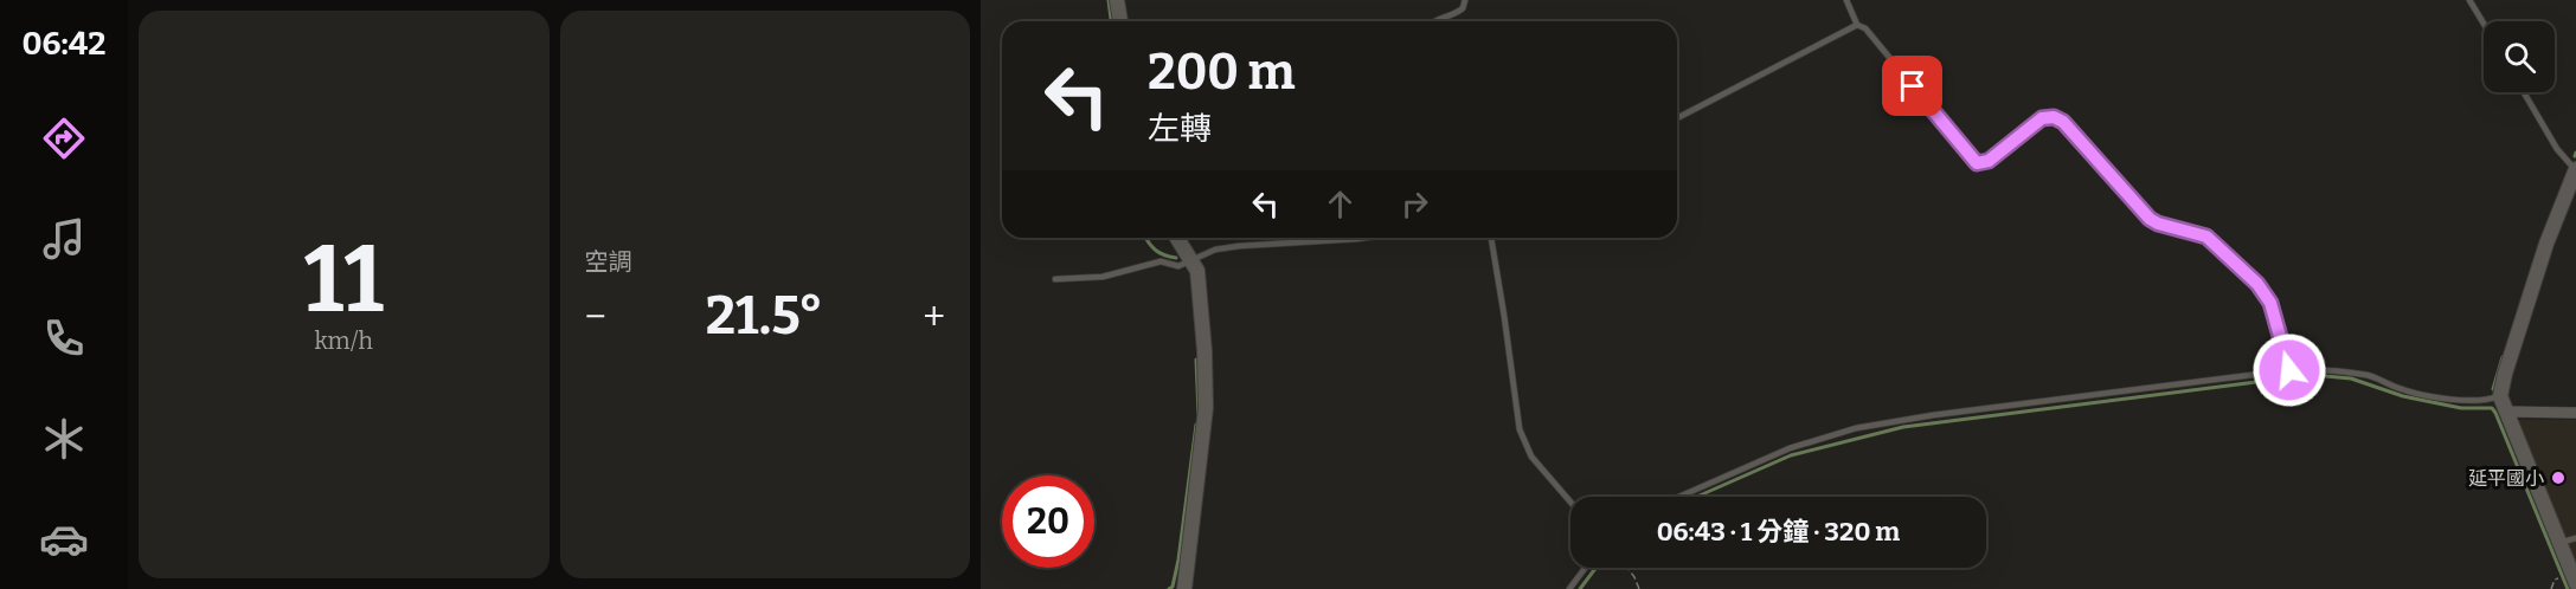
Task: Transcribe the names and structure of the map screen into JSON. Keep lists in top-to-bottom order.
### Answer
{
  "places": ["延平國小"],
  "page": {
    "tabs": "06:42",
    "tile": [
      ["11", "km/h"],
      "空調"
    ],
    "turn": ["200 m", "左轉"],
    "heat": ["−", "21.5°", "+"],
    "limit": "20",
    "trip": "06:43 · 1 分鐘 · 320 m"
  }
}
